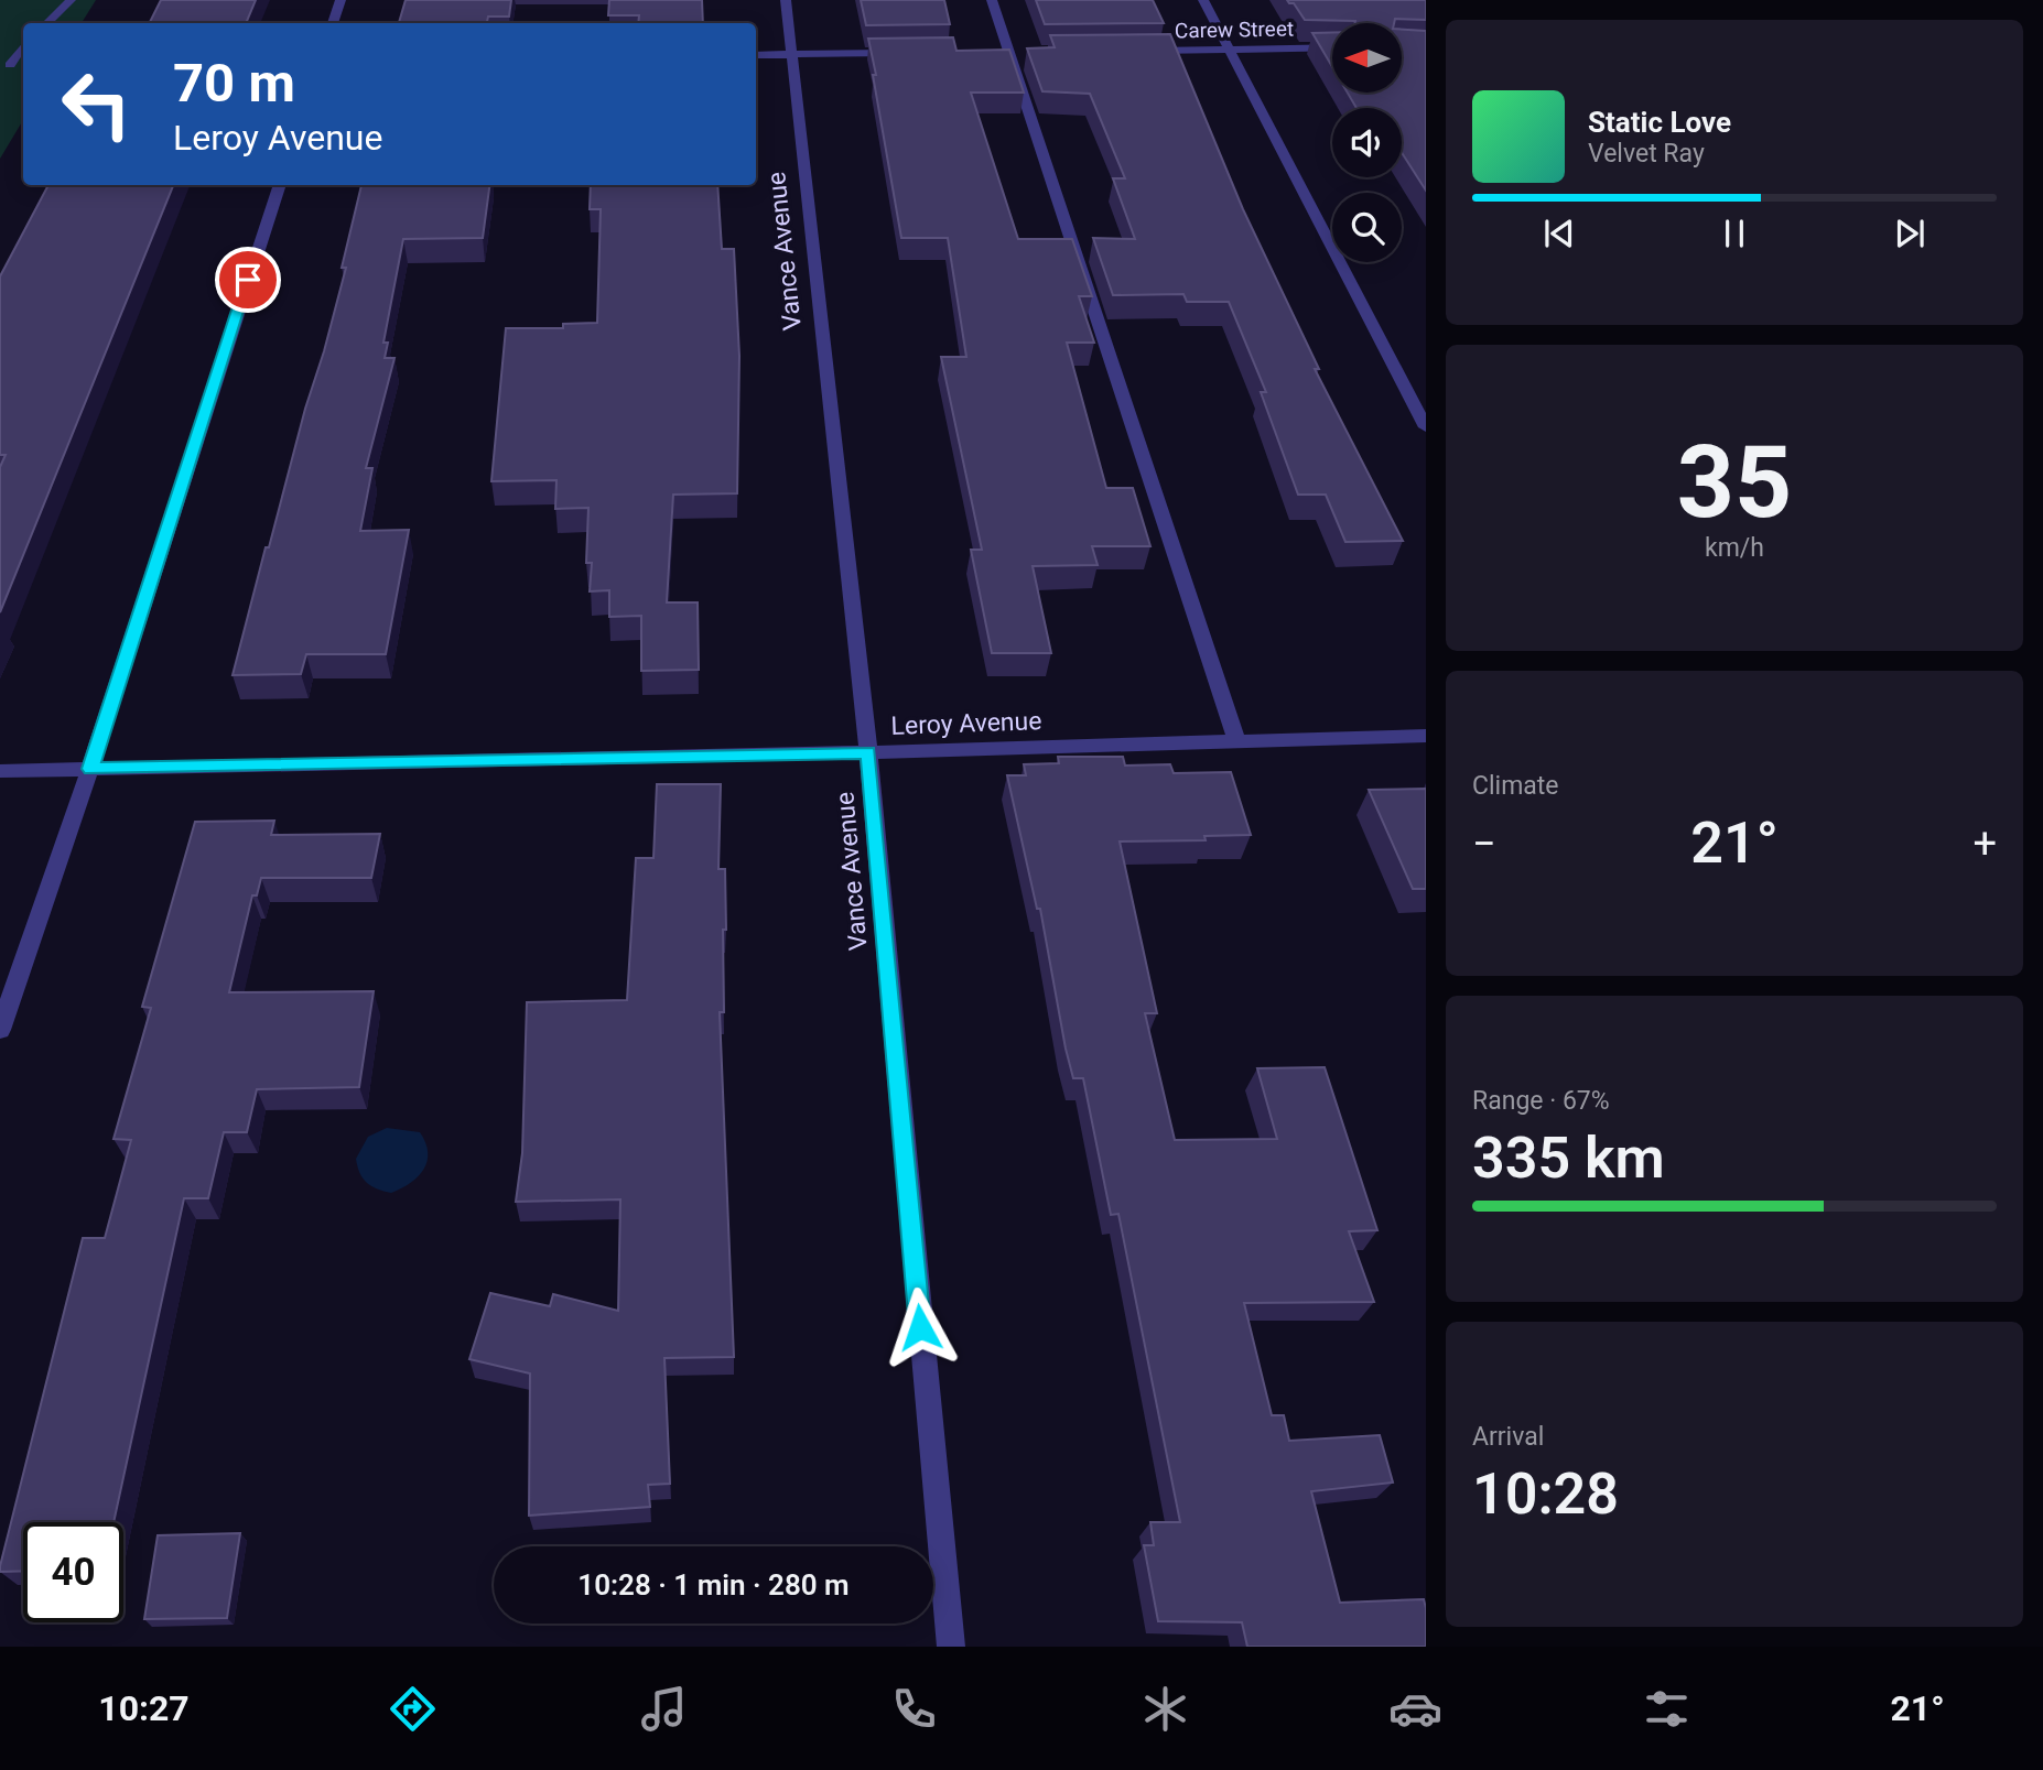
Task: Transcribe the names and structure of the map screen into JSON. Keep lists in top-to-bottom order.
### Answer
{
  "streets": {
    "street": ["Carew Street", "Vance Avenue", "Leroy Avenue"]
  },
  "crossings": [
    ["Vance Avenue", "Leroy Avenue"]
  ],
  "north": "left",
  "page": {
    "turn": ["70 m", "Leroy Avenue"],
    "song": ["Static Love", "Velvet Ray"],
    "tile": [
      ["35", "km/h"],
      "Climate",
      ["Range · 67%", "335 km"],
      ["Arrival", "10:28"]
    ],
    "heat": ["−", "21°", "+"],
    "limit": "40",
    "trip": "10:28 · 1 min · 280 m",
    "tabs": ["10:27", "21°"]
  }
}
